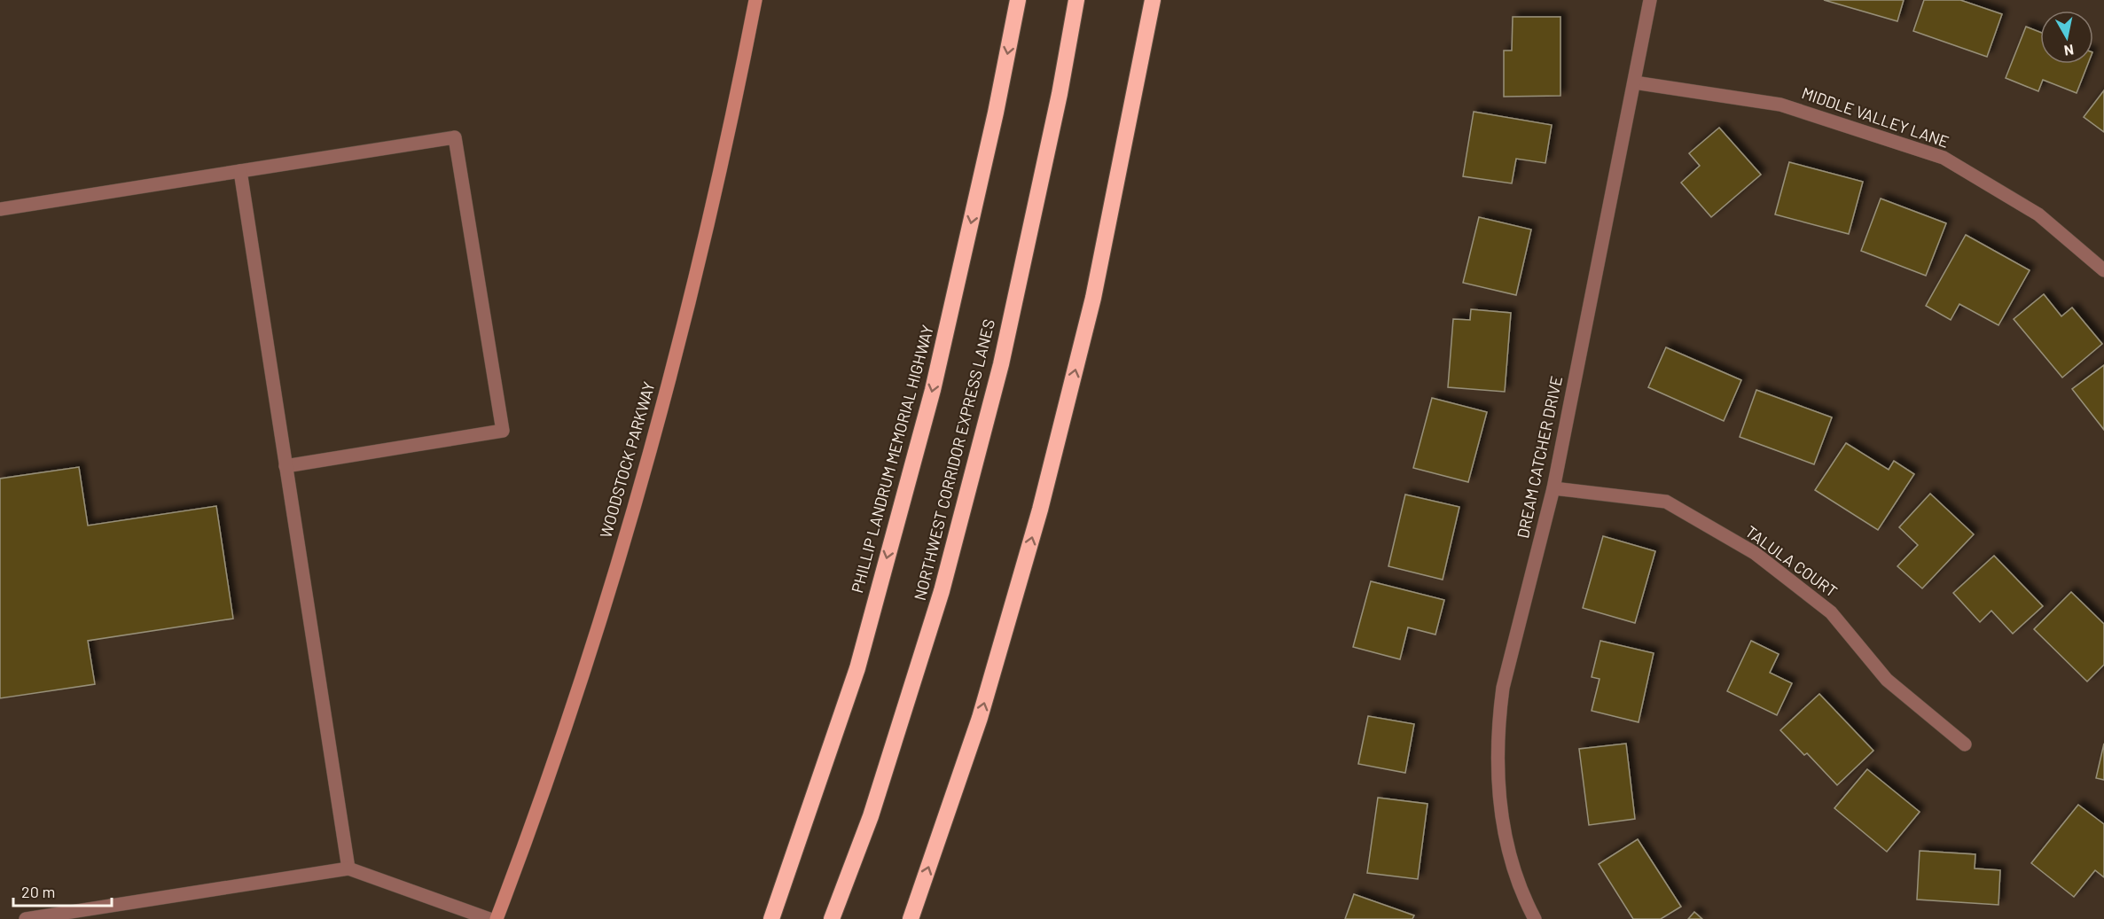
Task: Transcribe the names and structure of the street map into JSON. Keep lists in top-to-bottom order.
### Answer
{
  "streets": {
    "highway": ["PHILLIP LANDRUM MEMORIAL HIGHWAY", "NORTHWEST CORRIDOR EXPRESS LANES"],
    "main road": ["WOODSTOCK PARKWAY"],
    "street": ["MIDDLE VALLEY LANE", "DREAM CATCHER DRIVE", "TALULA COURT"]
  },
  "crossings": [
    ["MIDDLE VALLEY LANE", "DREAM CATCHER DRIVE"],
    ["DREAM CATCHER DRIVE", "TALULA COURT"]
  ],
  "scale_bar": "20 m",
  "north": "bottom"
}
